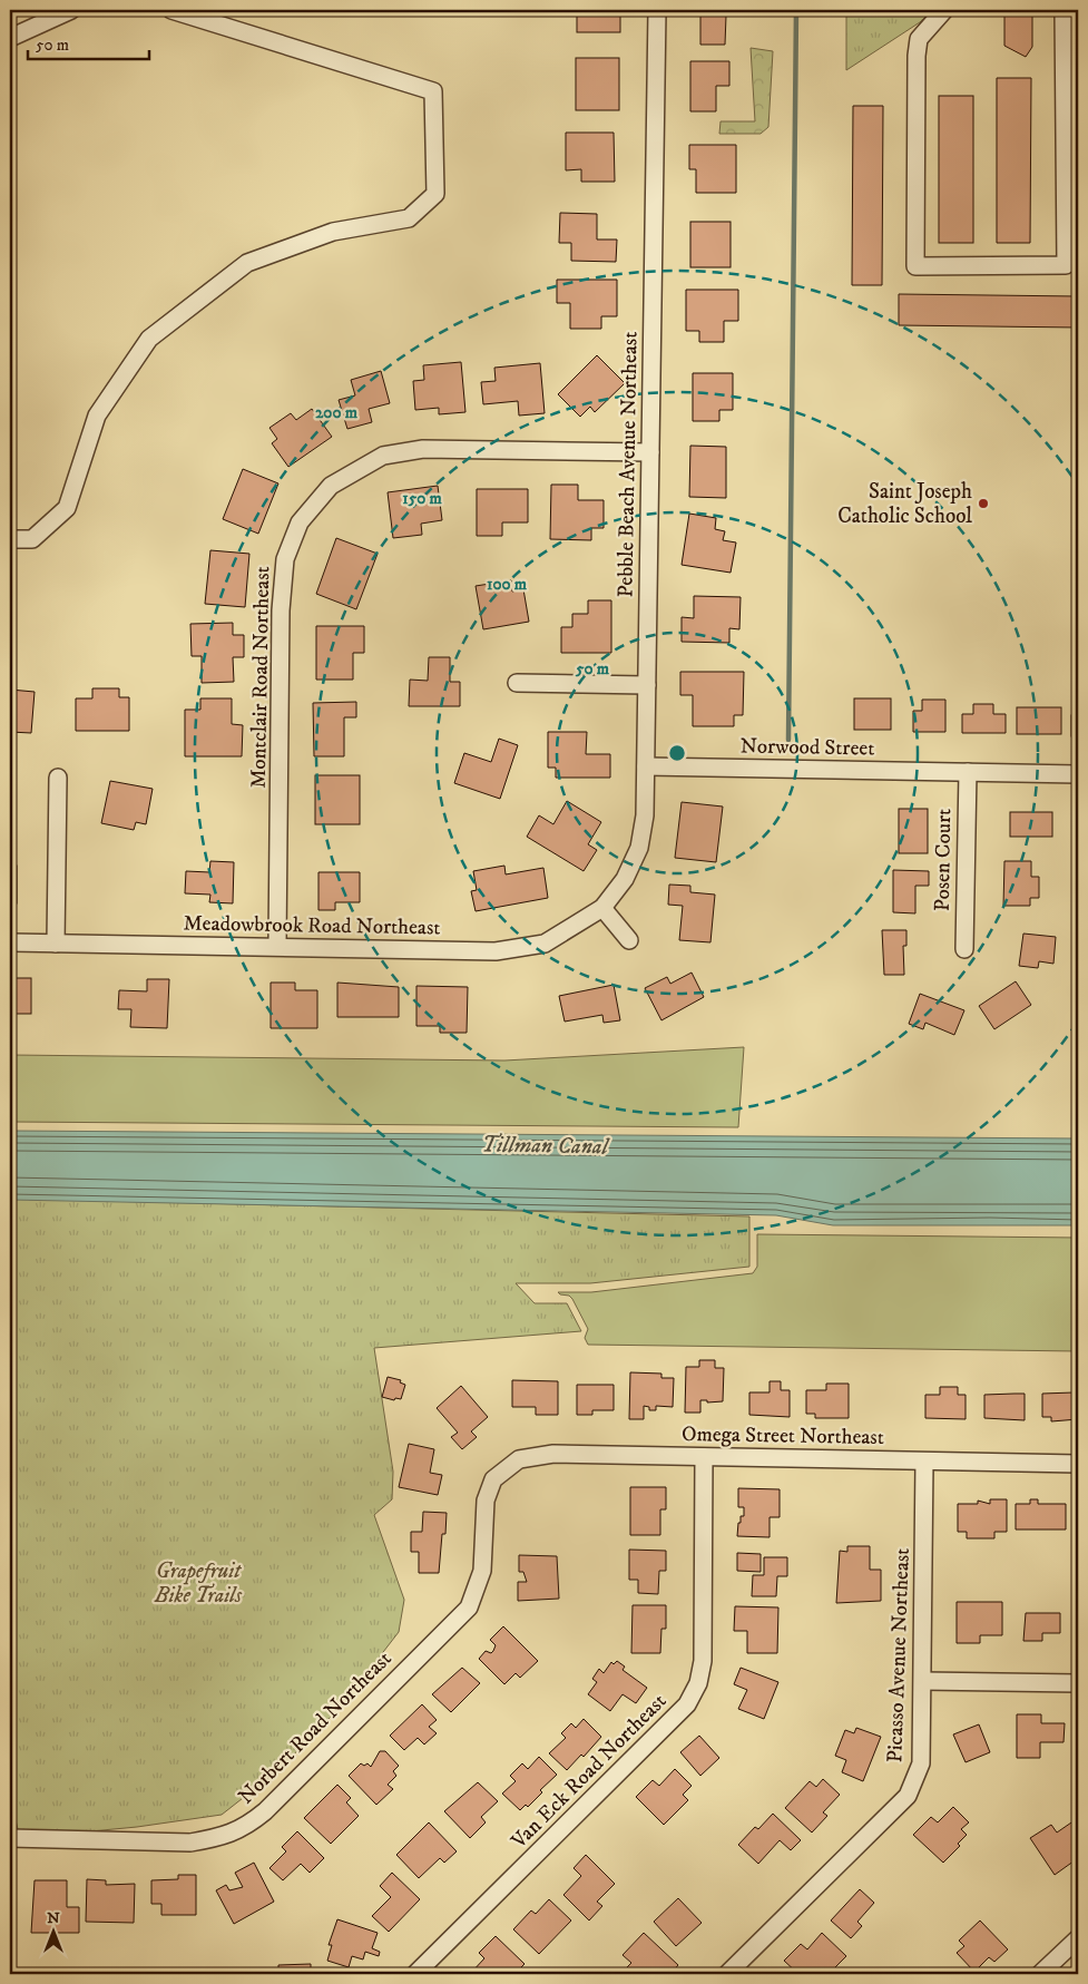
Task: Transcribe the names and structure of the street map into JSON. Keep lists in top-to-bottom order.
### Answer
{
  "streets": {
    "street": [
      "Pebble Beach Avenue Northeast",
      "Montclair Road Northeast",
      "Norwood Street",
      "Posen Court",
      "Meadowbrook Road Northeast",
      "Omega Street Northeast",
      "Picasso Avenue Northeast",
      "Norbert Road Northeast",
      "Van Eck Road Northeast"
    ]
  },
  "crossings": [
    ["Pebble Beach Avenue Northeast", "Montclair Road Northeast"],
    ["Pebble Beach Avenue Northeast", "Norwood Street"],
    ["Pebble Beach Avenue Northeast", "Meadowbrook Road Northeast"],
    ["Montclair Road Northeast", "Meadowbrook Road Northeast"],
    ["Norwood Street", "Posen Court"],
    ["Omega Street Northeast", "Picasso Avenue Northeast"],
    ["Omega Street Northeast", "Norbert Road Northeast"],
    ["Omega Street Northeast", "Van Eck Road Northeast"]
  ],
  "water": ["Tillman Canal"],
  "parks": ["Grapefruit Bike Trails"],
  "places": ["Saint Joseph Catholic School"],
  "scale_bar": "50 m",
  "north": "top",
  "rings": [
    "200 m",
    "150 m",
    "100 m",
    "50 m"
  ]
}
